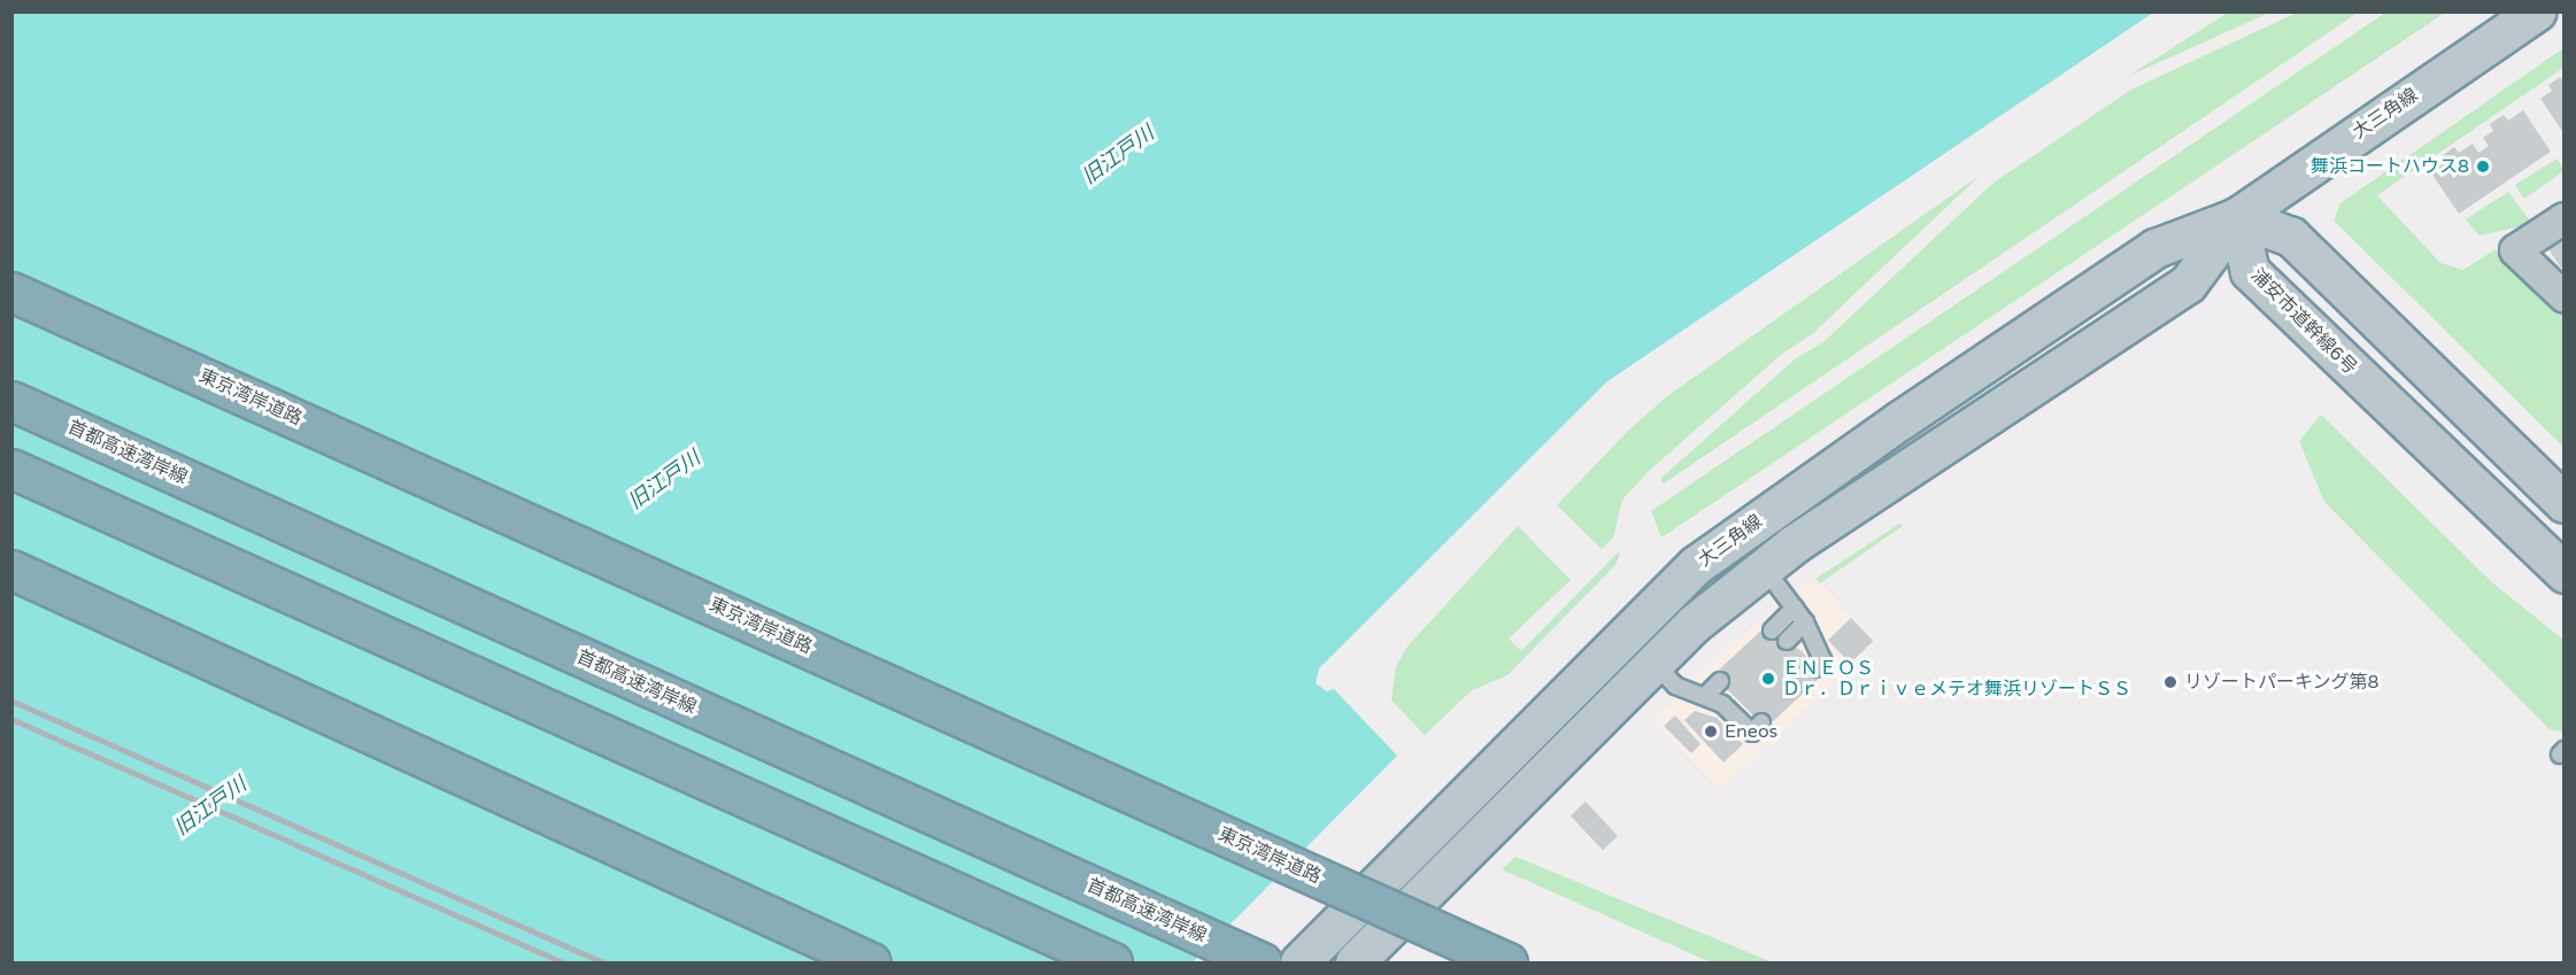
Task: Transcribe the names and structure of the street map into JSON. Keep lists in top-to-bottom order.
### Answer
{
  "streets": {
    "highway": ["東京湾岸道路", "首都高速湾岸線"],
    "street": ["大三角線", "浦安市道幹線6号"]
  },
  "crossings": [
    ["大三角線", "浦安市道幹線6号"]
  ],
  "water": ["旧江戸川"],
  "places": [
    "舞浜コートハウス8",
    "ＥＮＥＯＳ Ｄｒ．Ｄｒｉｖｅメテオ舞浜リゾートＳＳ",
    "リゾートパーキング第8",
    "Eneos"
  ]
}
